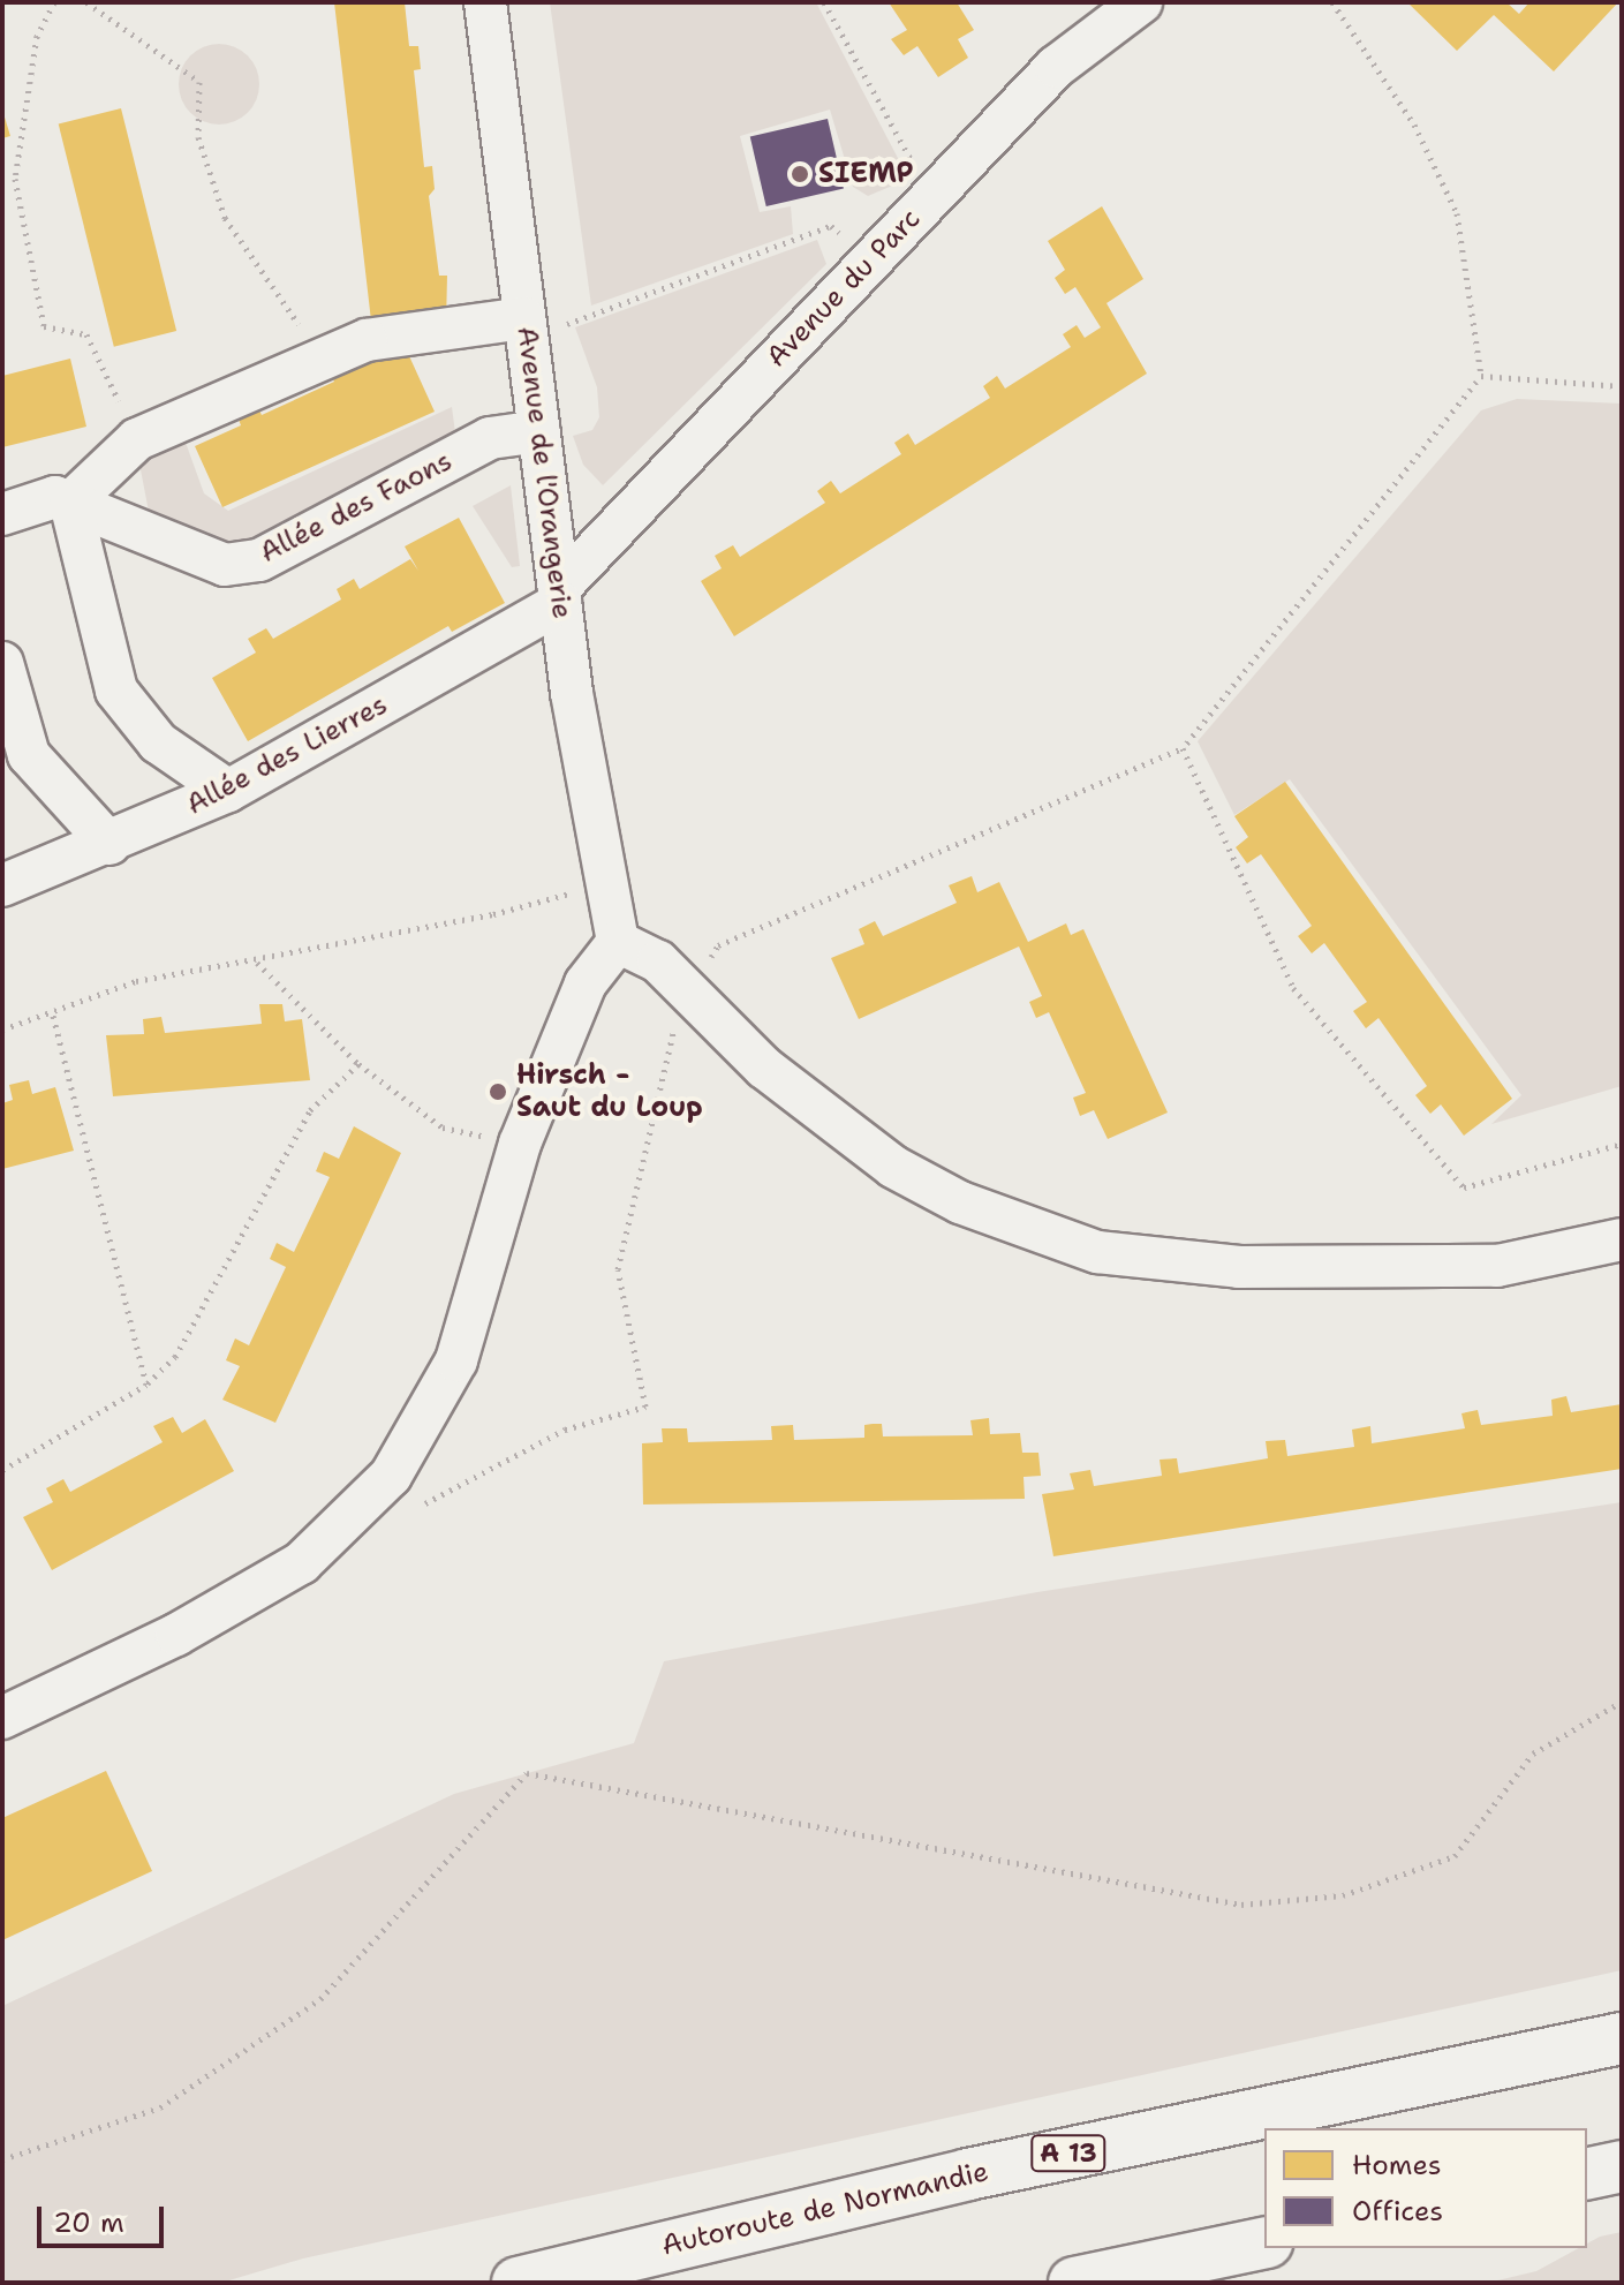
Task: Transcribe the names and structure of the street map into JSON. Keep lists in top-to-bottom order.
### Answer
{
  "streets": {
    "highway": ["A 13", "Autoroute de Normandie"],
    "street": [
      "Avenue du Parc",
      "Avenue de l'Orangerie",
      "Allée des Faons",
      "Allée des Lierres"
    ]
  },
  "crossings": [
    ["Avenue du Parc", "Avenue de l'Orangerie"],
    ["Avenue du Parc", "Allée des Lierres"],
    ["Avenue de l'Orangerie", "Allée des Faons"],
    ["Avenue de l'Orangerie", "Allée des Lierres"]
  ],
  "places": ["SIEMP", "Hirsch - Saut du Loup"],
  "legend": ["Homes", "Offices"],
  "scale_bar": "20 m"
}
